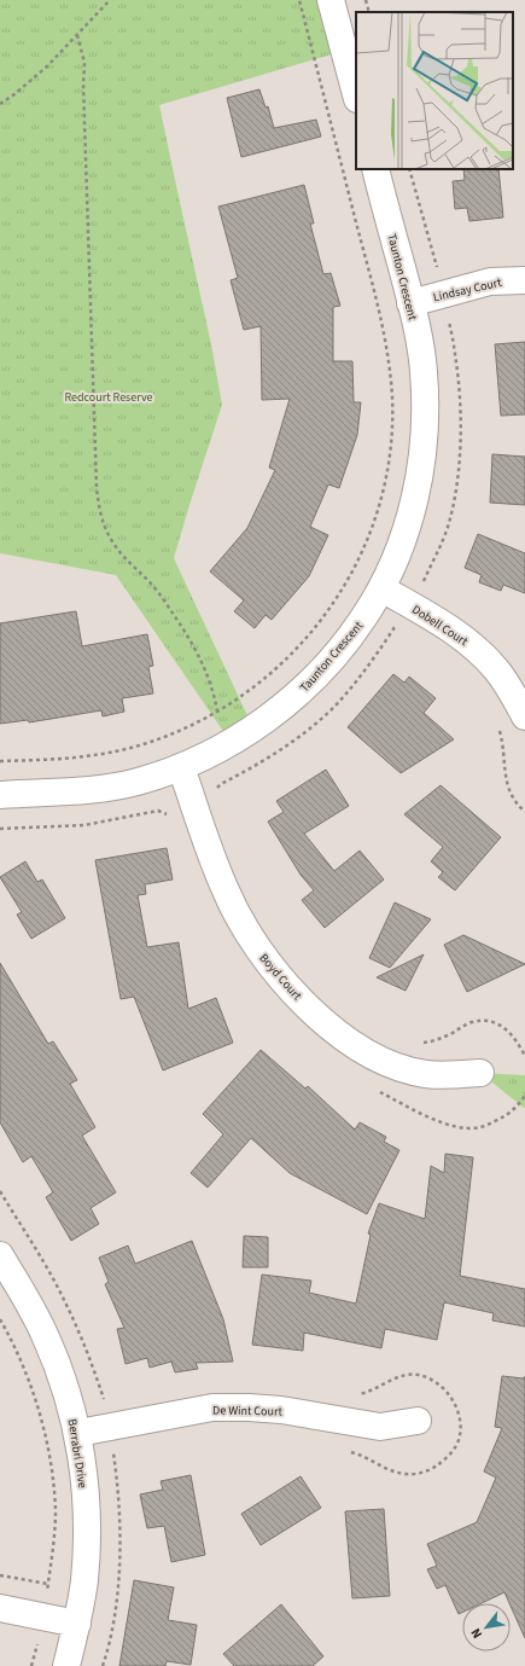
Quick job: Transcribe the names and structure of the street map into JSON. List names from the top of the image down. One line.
{"streets":{"street":["Taunton Crescent","Lindsay Court","Dobell Court","Boyd Court","De Wint Court","Berrabri Drive"]},"crossings":[["Taunton Crescent","Lindsay Court"],["Taunton Crescent","Dobell Court"],["Taunton Crescent","Boyd Court"],["De Wint Court","Berrabri Drive"]],"parks":["Redcourt Reserve"],"north":"bottom left"}
